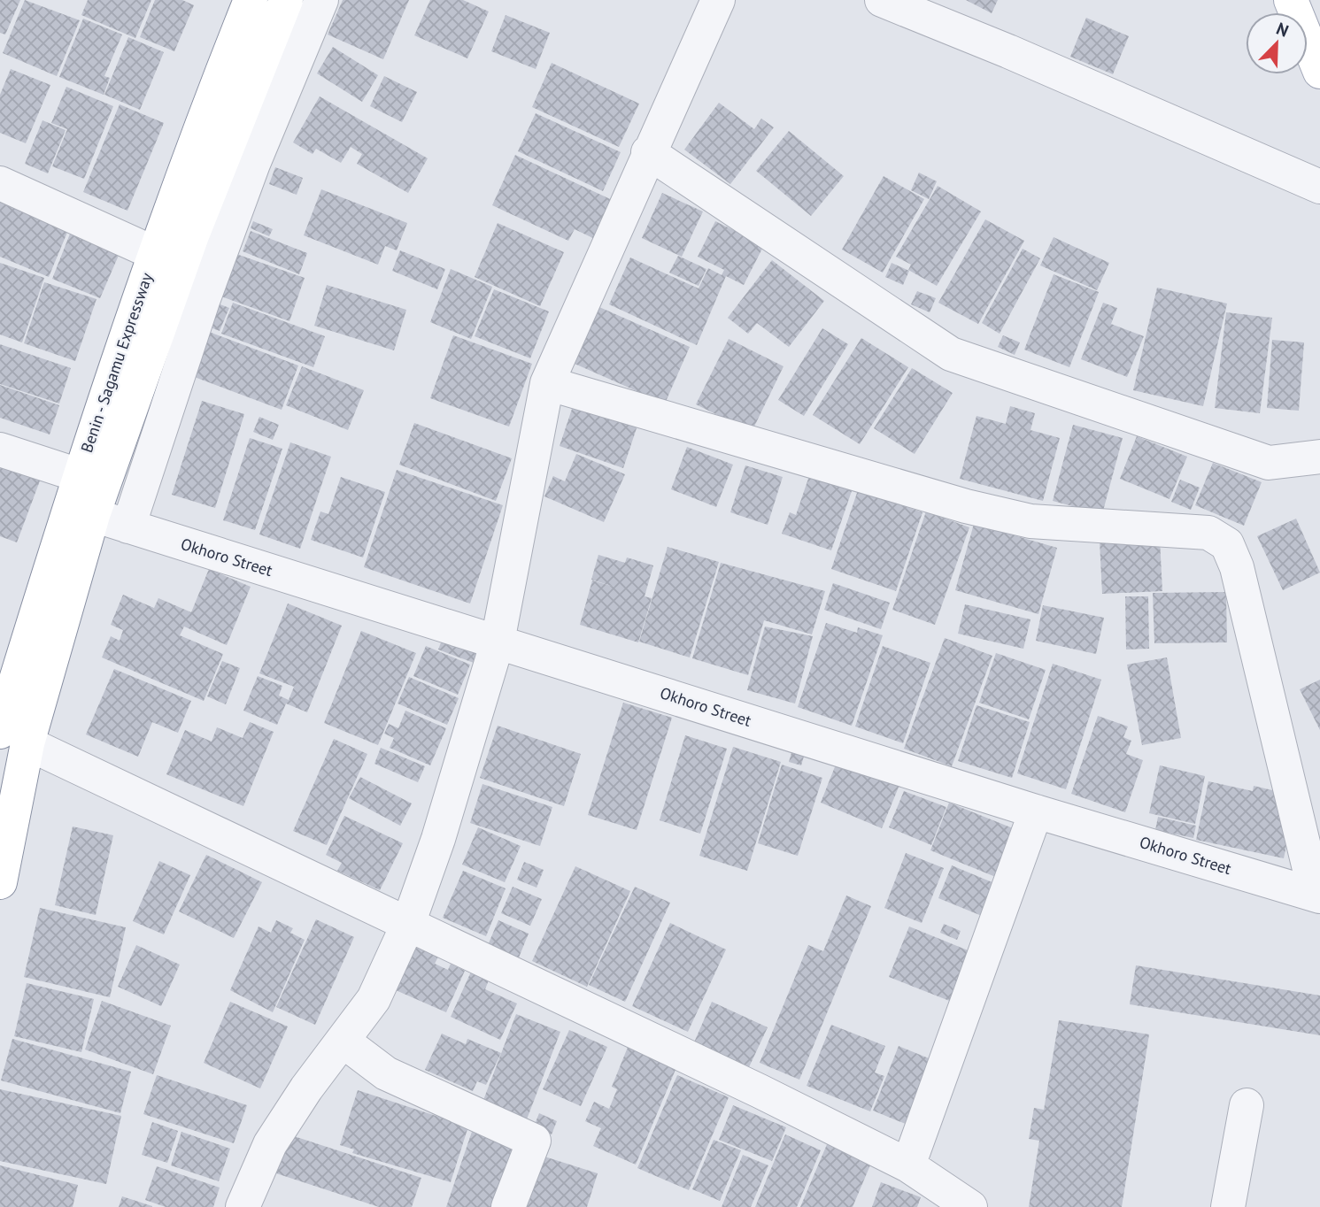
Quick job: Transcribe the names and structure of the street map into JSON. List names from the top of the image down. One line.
{"streets":{"main road":["Benin - Sagamu Expressway"],"street":["Okhoro Street"]},"north":"top right"}
